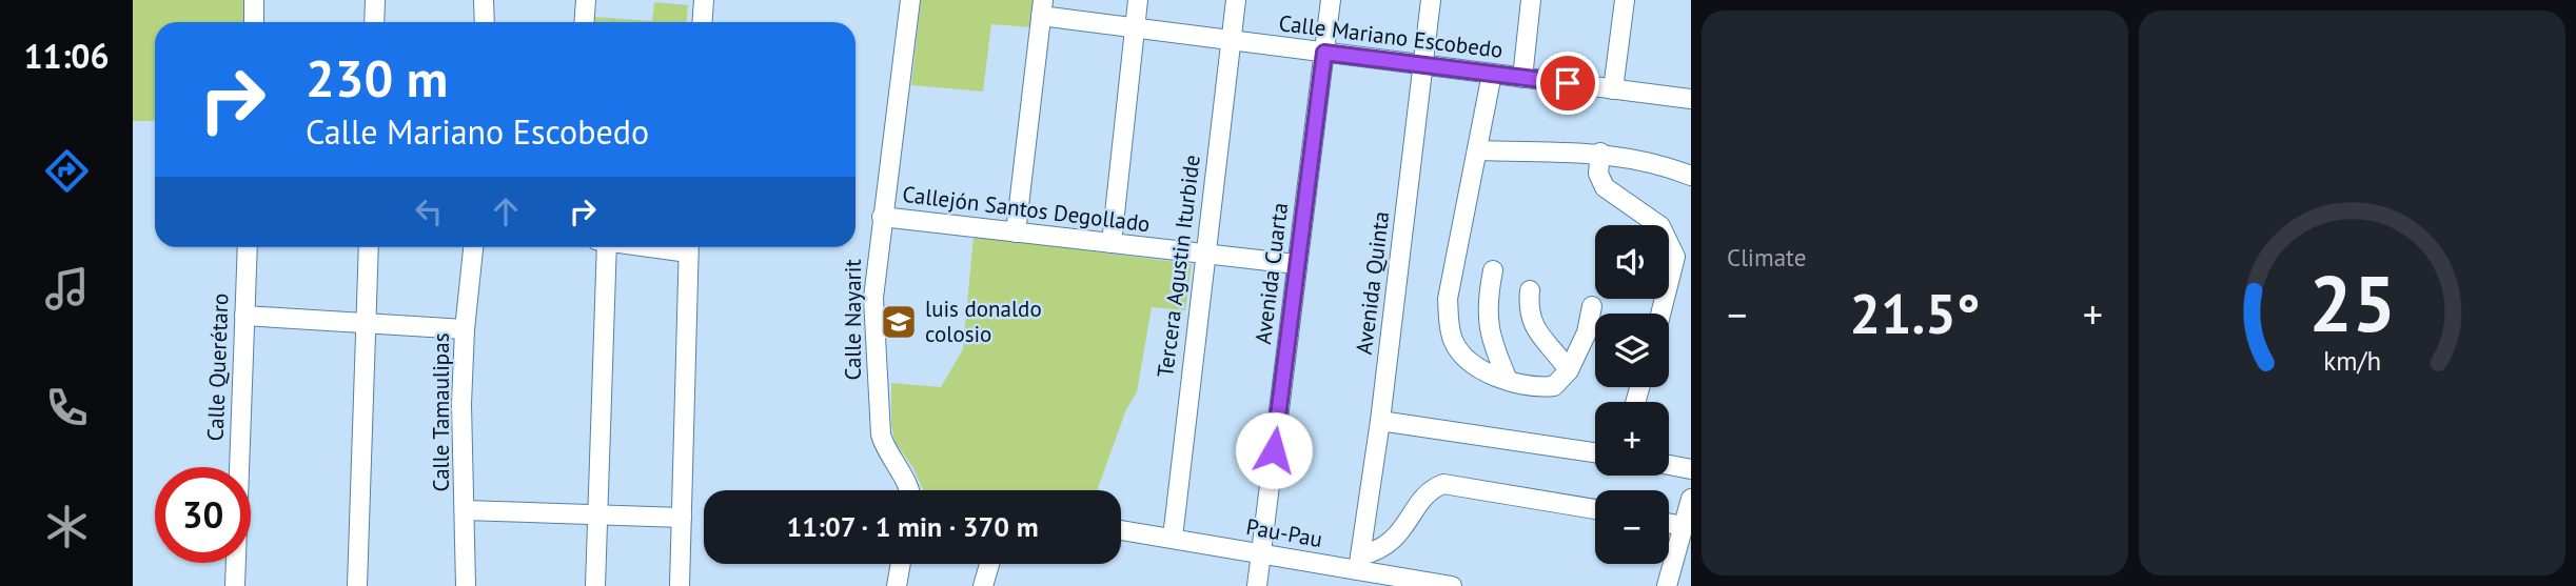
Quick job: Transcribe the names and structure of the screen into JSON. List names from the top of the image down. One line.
{"streets":{"street":["Calle Mariano Escobedo","Callejón Santos Degollado","Tercera Agustin Iturbide","Avenida Cuarta","Avenida Quinta","Calle Nayarit","Calle Querétaro","Calle Tamaulipas","Pau-Pau"]},"crossings":[["Calle Mariano Escobedo","Tercera Agustin Iturbide"],["Calle Mariano Escobedo","Avenida Cuarta"],["Calle Mariano Escobedo","Avenida Quinta"],["Callejón Santos Degollado","Tercera Agustin Iturbide"],["Callejón Santos Degollado","Avenida Cuarta"],["Callejón Santos Degollado","Calle Nayarit"],["Tercera Agustin Iturbide","Pau-Pau"],["Avenida Cuarta","Pau-Pau"],["Avenida Quinta","Pau-Pau"]],"places":{"school or university":["luis donaldo colosio"]},"page":{"tabs":"11:06","tile":"Climate","turn":["230 m","Calle Mariano Escobedo"],"map_buttons":["+","−"],"heat":["−","21.5°","+"],"limit":"30","trip":"11:07 · 1 min · 370 m","gauge":["25","km/h"]}}
